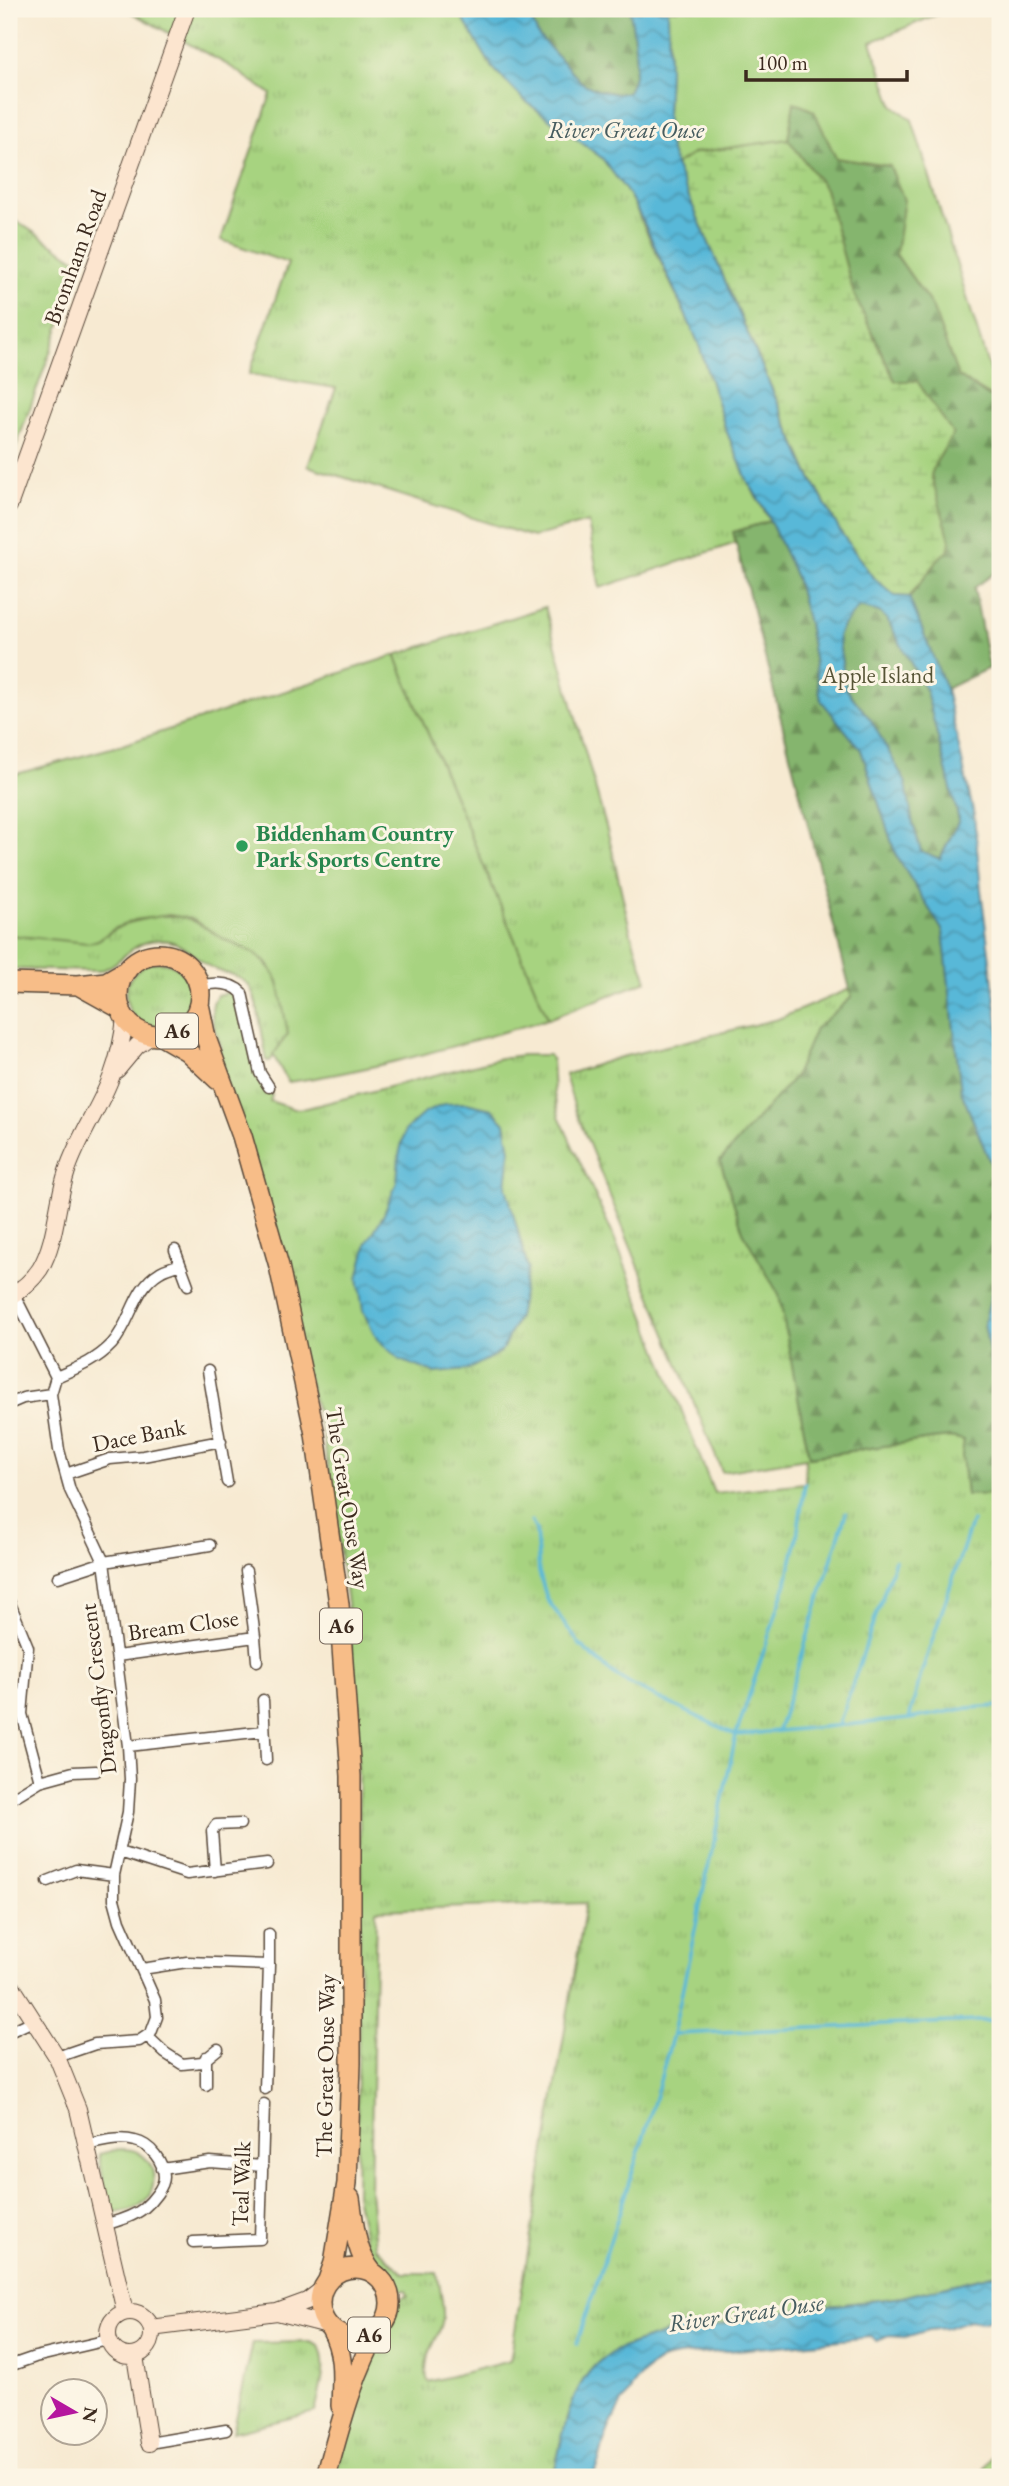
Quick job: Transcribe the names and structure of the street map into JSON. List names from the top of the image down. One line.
{"streets":{"highway":["A6","The Great Ouse Way"],"street":["Bromham Road","Dace Bank","Bream Close","Dragonfly Crescent","Teal Walk"]},"crossings":[["A6","The Great Ouse Way"],["Dace Bank","Dragonfly Crescent"],["Bream Close","Dragonfly Crescent"]],"water":["River Great Ouse"],"parks":["Apple Island"],"places":["Biddenham Country Park Sports Centre"],"scale_bar":"100 m","north":"right"}
